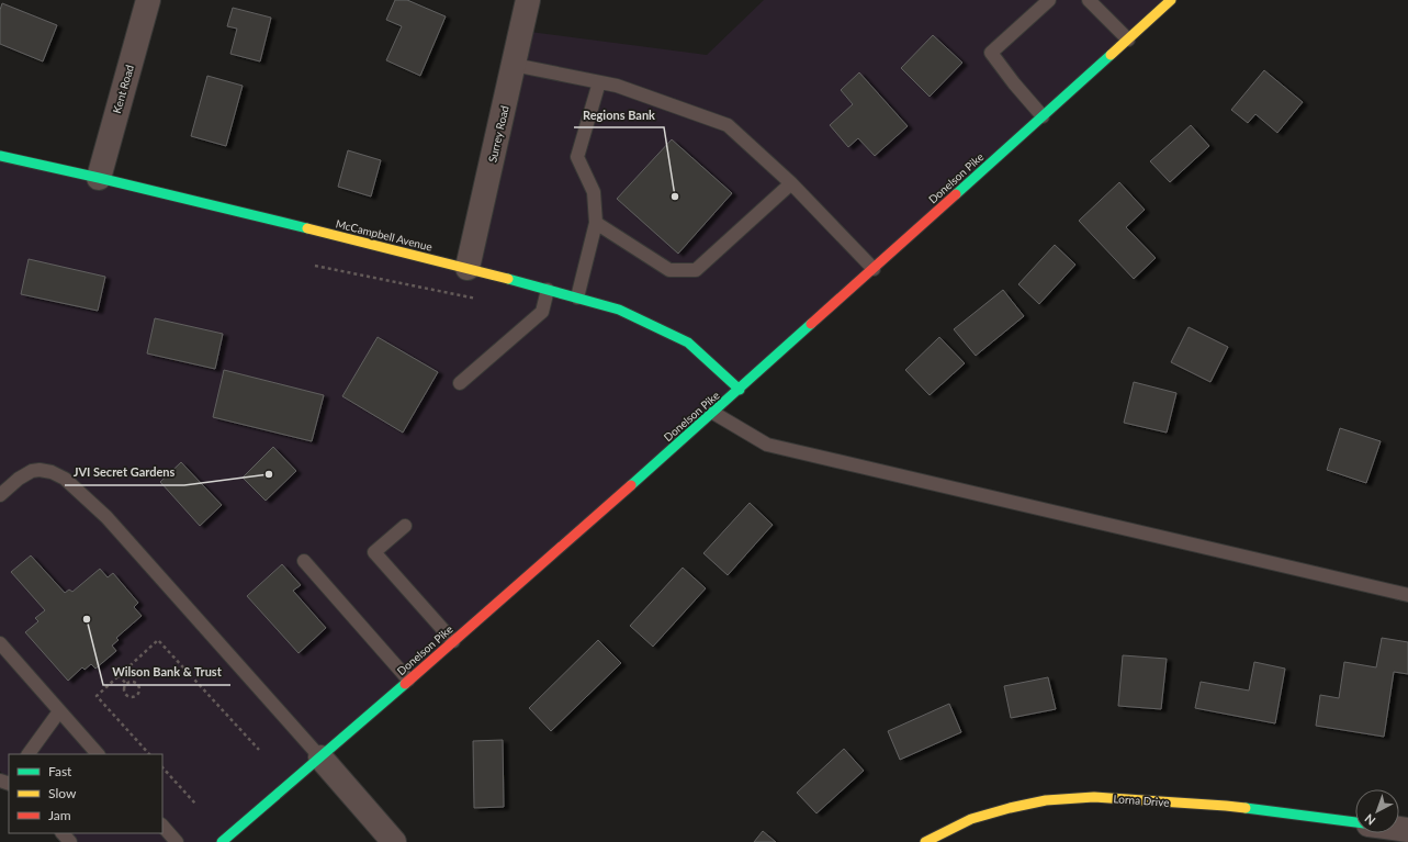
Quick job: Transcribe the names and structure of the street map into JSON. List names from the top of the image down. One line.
{"streets":{"main road":["Donelson Pike","McCampbell Avenue","Lorna Drive"],"street":["Kent Road","Surrey Road"]},"crossings":[["Kent Road","McCampbell Avenue"],["Surrey Road","McCampbell Avenue"],["Donelson Pike","McCampbell Avenue"]],"places":["Regions Bank","JVI Secret Gardens","Wilson Bank & Trust"],"legend":["Fast","Slow","Jam"],"north":"bottom left"}
